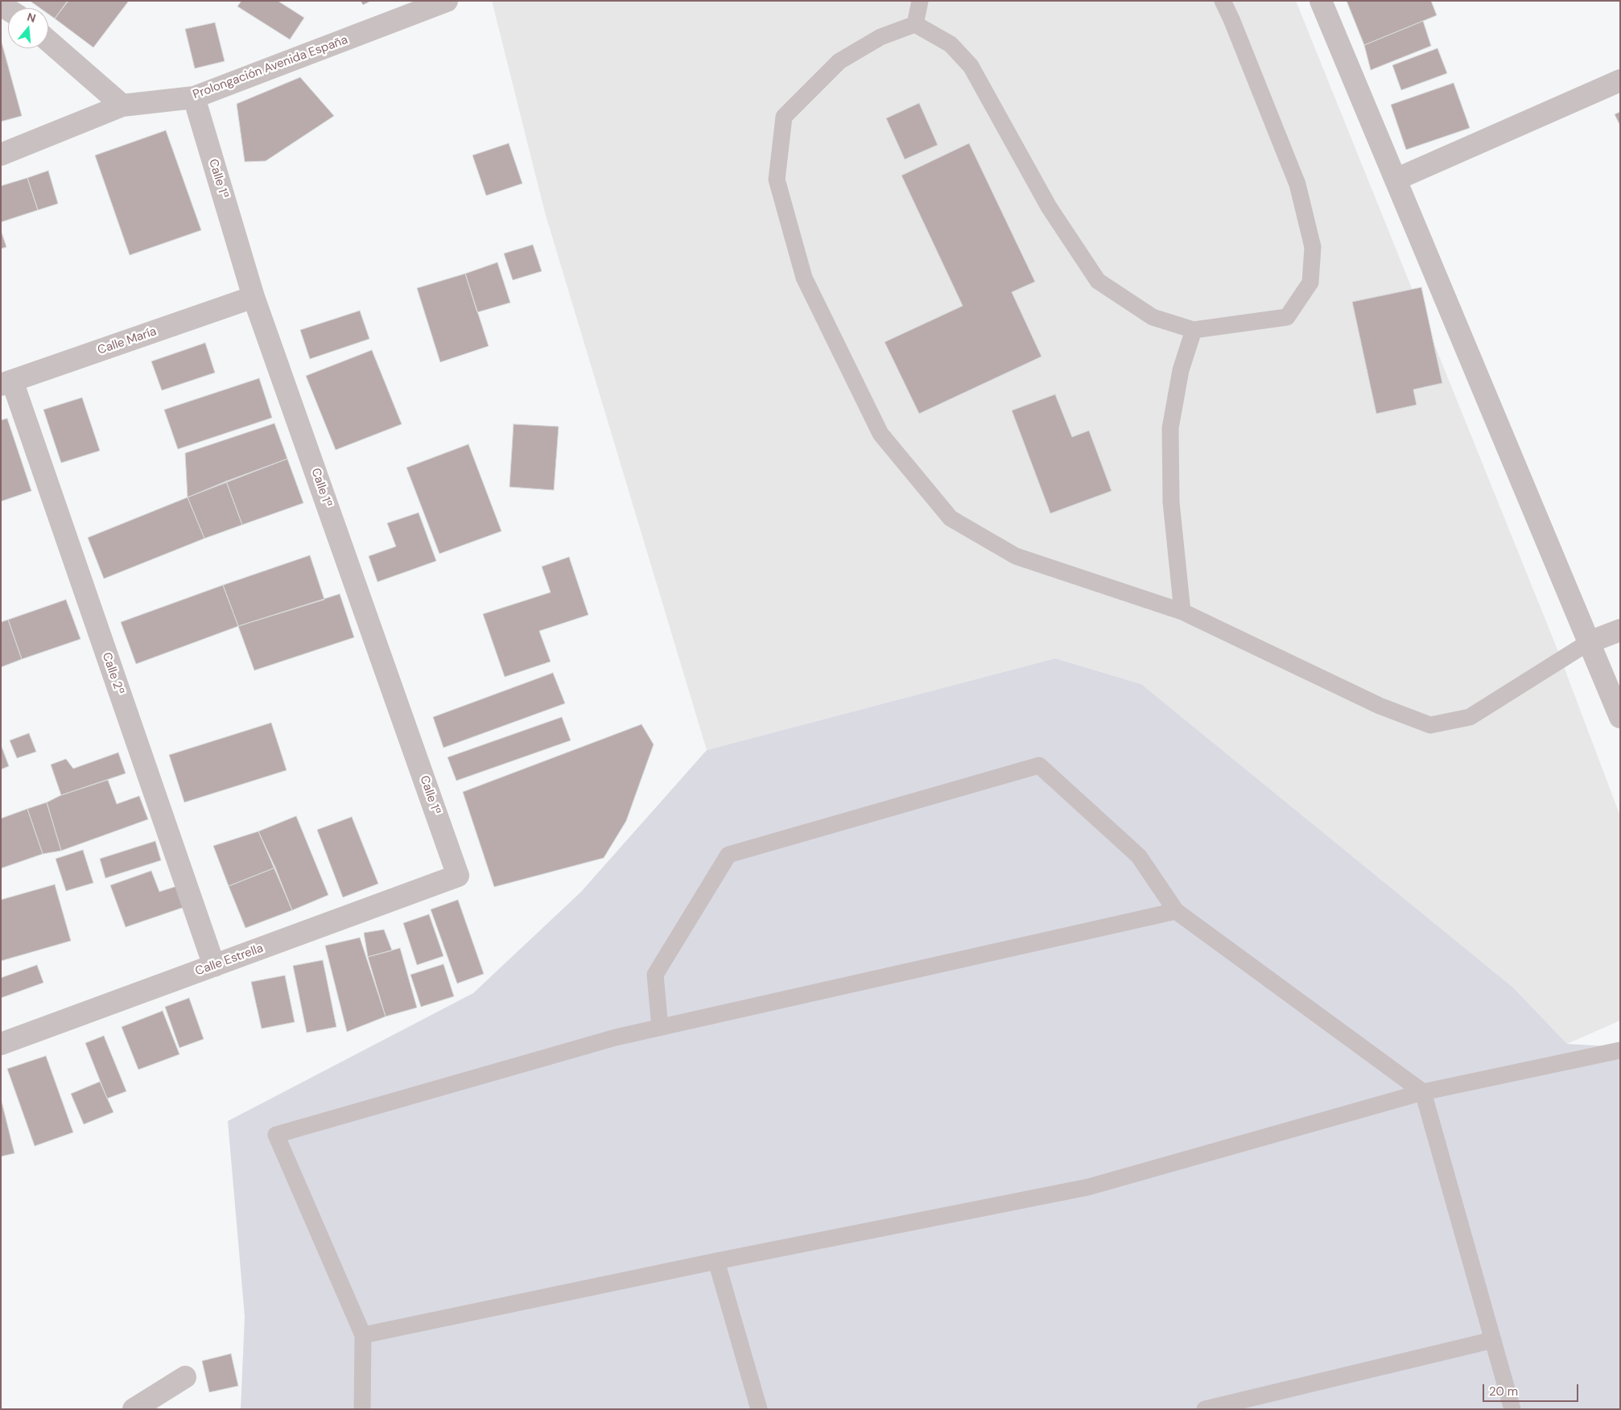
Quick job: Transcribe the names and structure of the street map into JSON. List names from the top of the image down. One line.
{"streets":{"street":["Prolongación Avenida España","Calle 1ª","Calle María","Calle 2ª","Calle Estrella"]},"crossings":[["Prolongación Avenida España","Calle 1ª"],["Calle 1ª","Calle María"],["Calle 1ª","Calle Estrella"],["Calle María","Calle 2ª"],["Calle 2ª","Calle Estrella"]],"scale_bar":"20 m","north":"top"}
